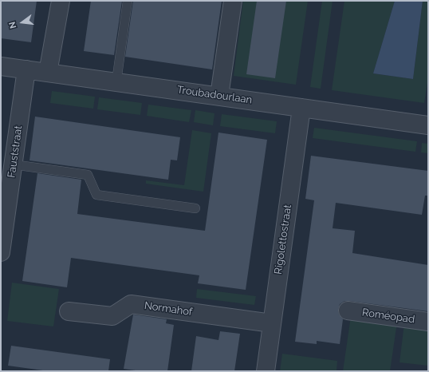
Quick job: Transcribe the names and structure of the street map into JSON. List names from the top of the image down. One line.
{"streets":{"street":["Troubadourlaan","Fauststraat","Rigolettostraat","Normahof","Roméopad"]},"crossings":[["Troubadourlaan","Fauststraat"],["Troubadourlaan","Rigolettostraat"],["Rigolettostraat","Normahof"]],"north":"left"}
